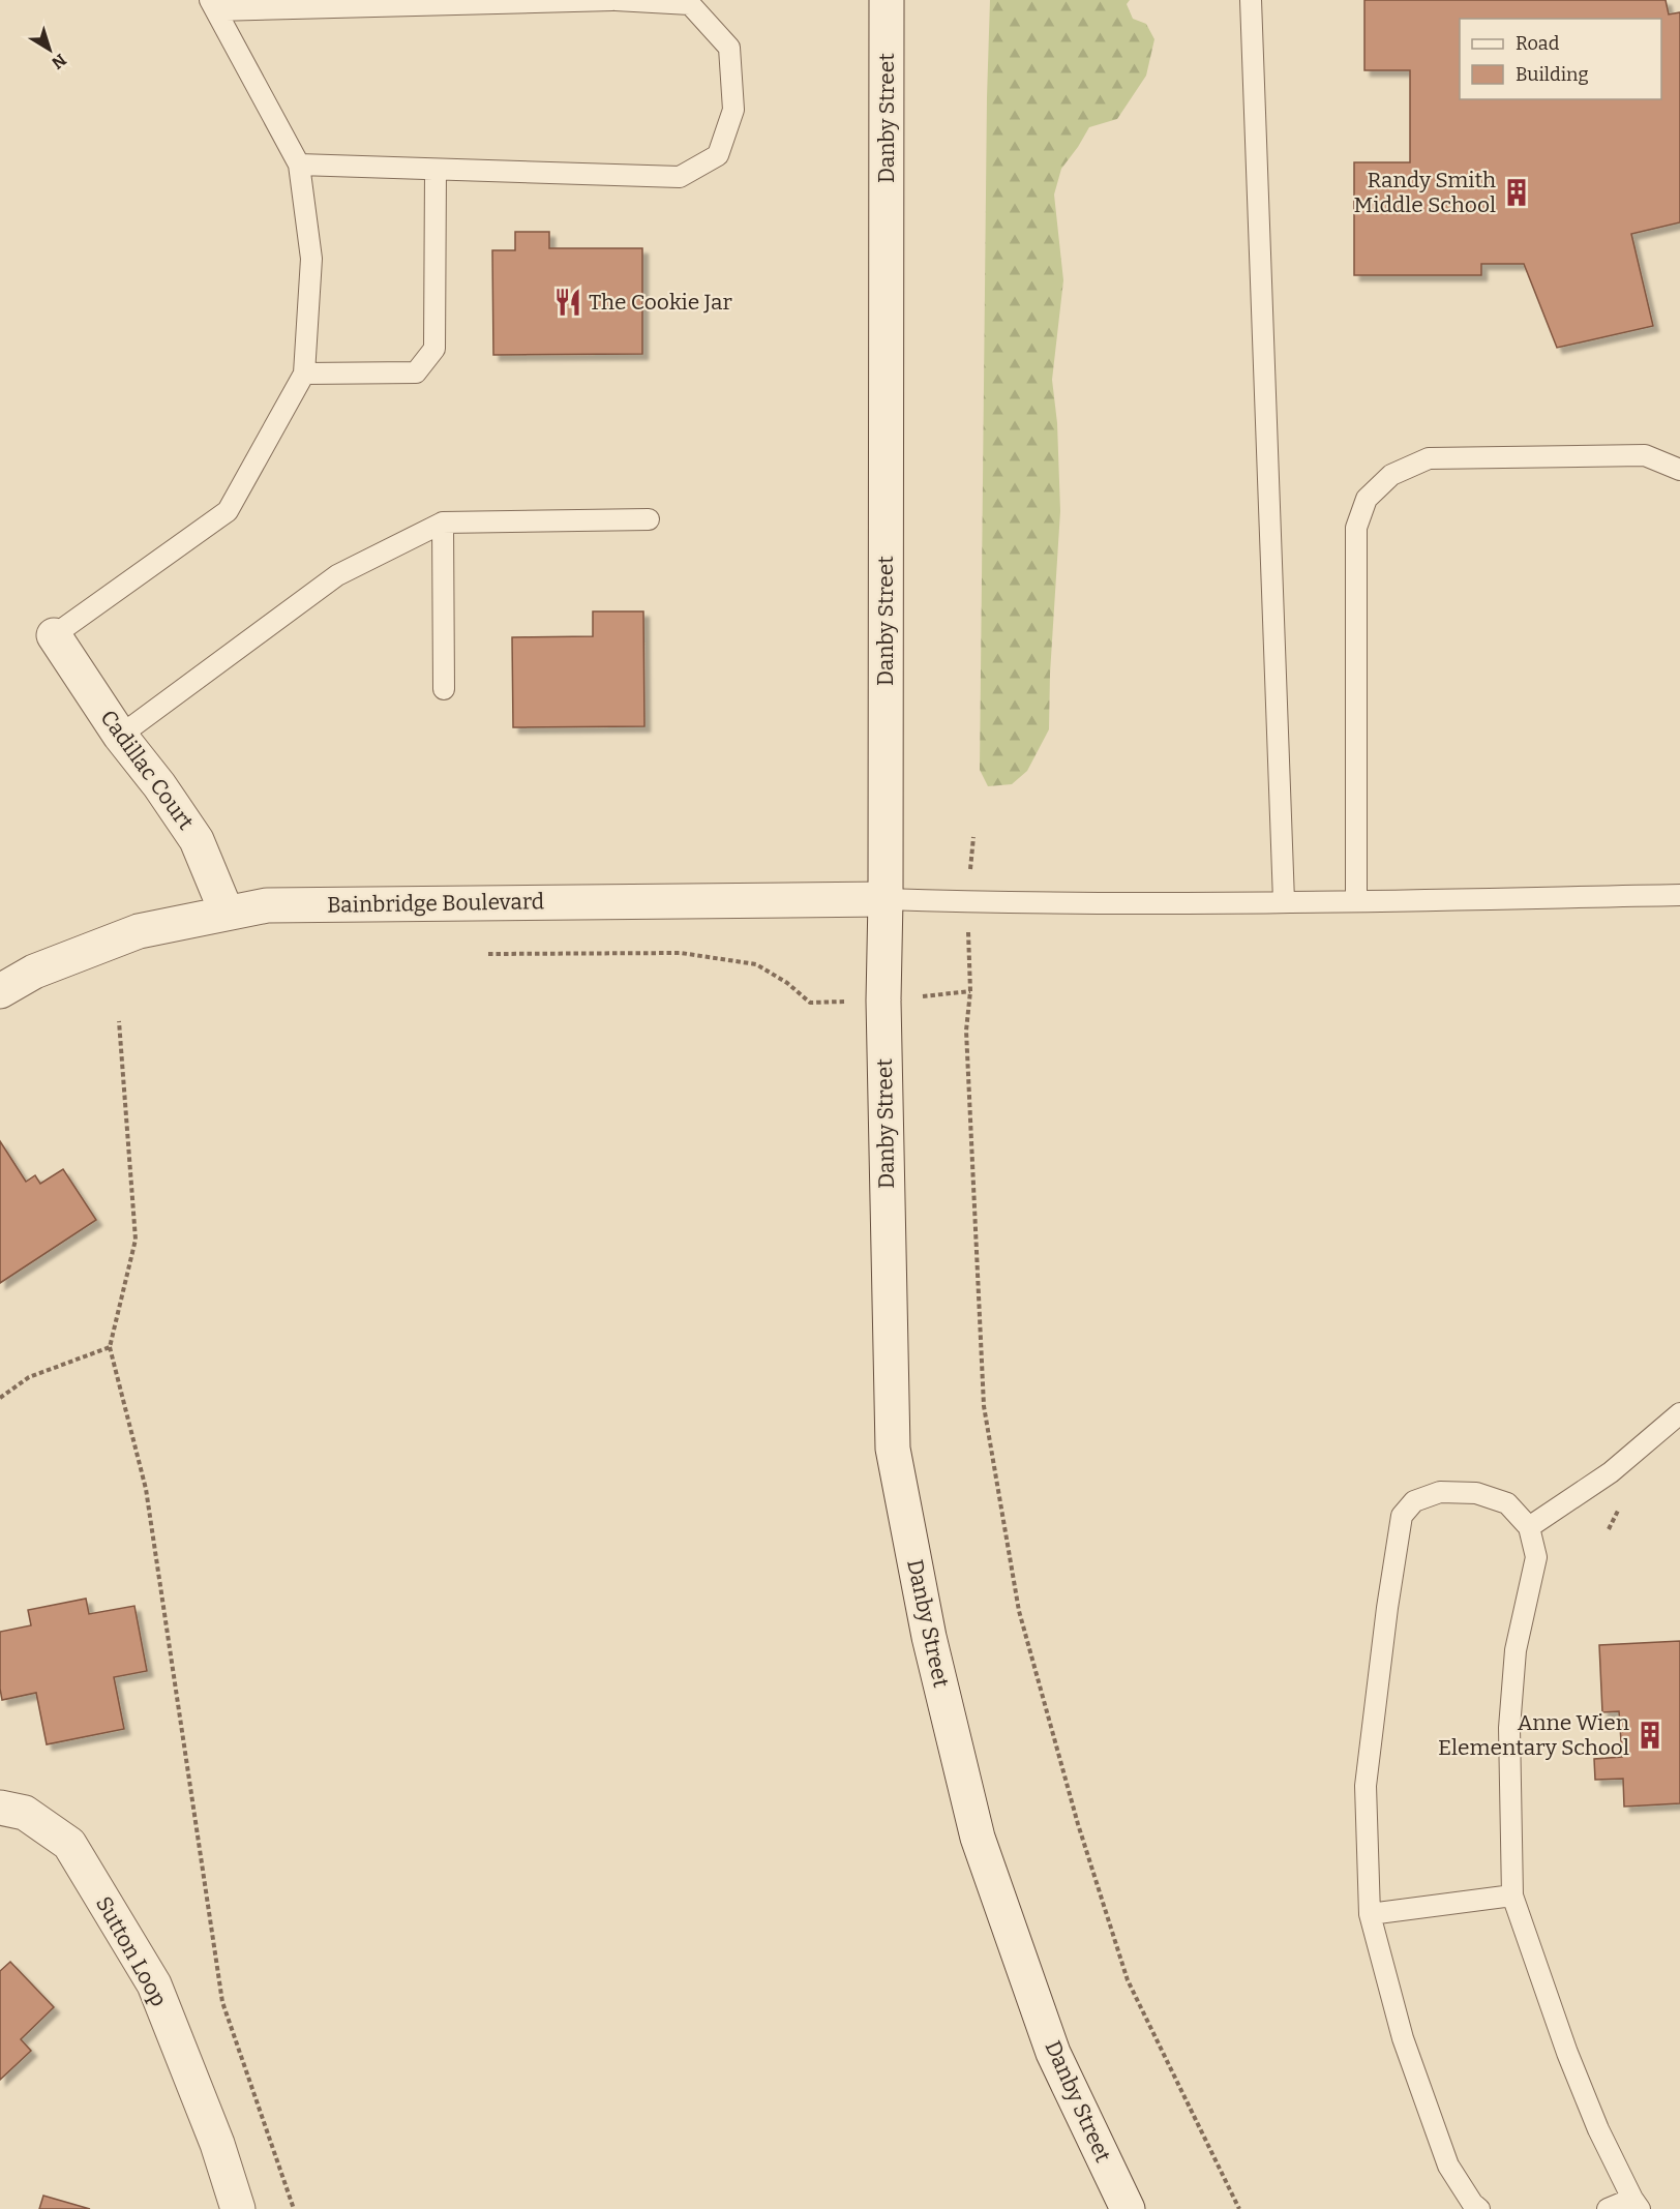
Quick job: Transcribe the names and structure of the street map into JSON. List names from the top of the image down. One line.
{"streets":{"street":["Danby Street","Cadillac Court","Bainbridge Boulevard","Sutton Loop"]},"crossings":[["Danby Street","Bainbridge Boulevard"],["Cadillac Court","Bainbridge Boulevard"]],"places":{"building":["Randy Smith Middle School","Anne Wien Elementary School"],"restaurant":["The Cookie Jar"]},"legend":["Road","Building"],"north":"bottom right"}
